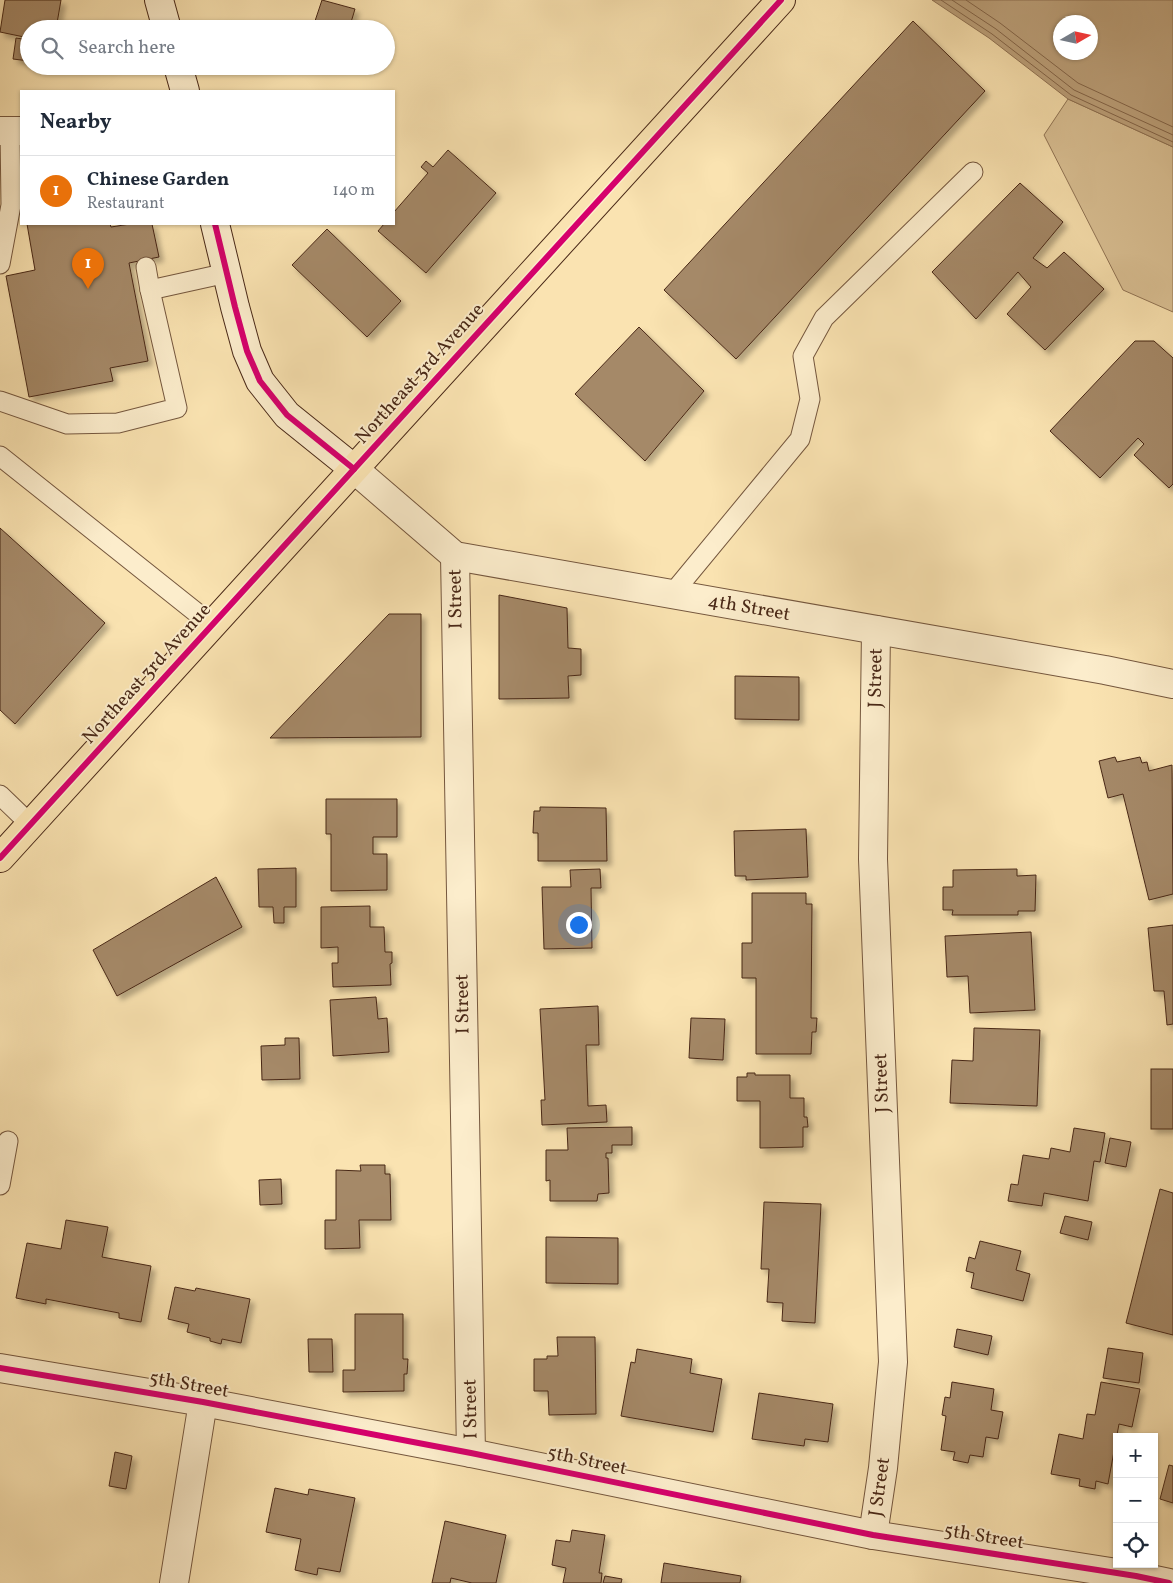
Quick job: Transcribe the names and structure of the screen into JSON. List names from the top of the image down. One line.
{"streets":{"main road":["Northeast 3rd Avenue"],"street":["I Street","4th Street","J Street","5th Street"]},"crossings":[["I Street","4th Street"],["I Street","5th Street"],["4th Street","J Street"],["J Street","5th Street"]],"north":"right","page":{"search":"Search here","heading":"Nearby","list":[{"mark":"1","name":"Chinese Garden","note":"Restaurant","value":"140 m"}],"pins":"1","map_buttons":["+","−"]}}
